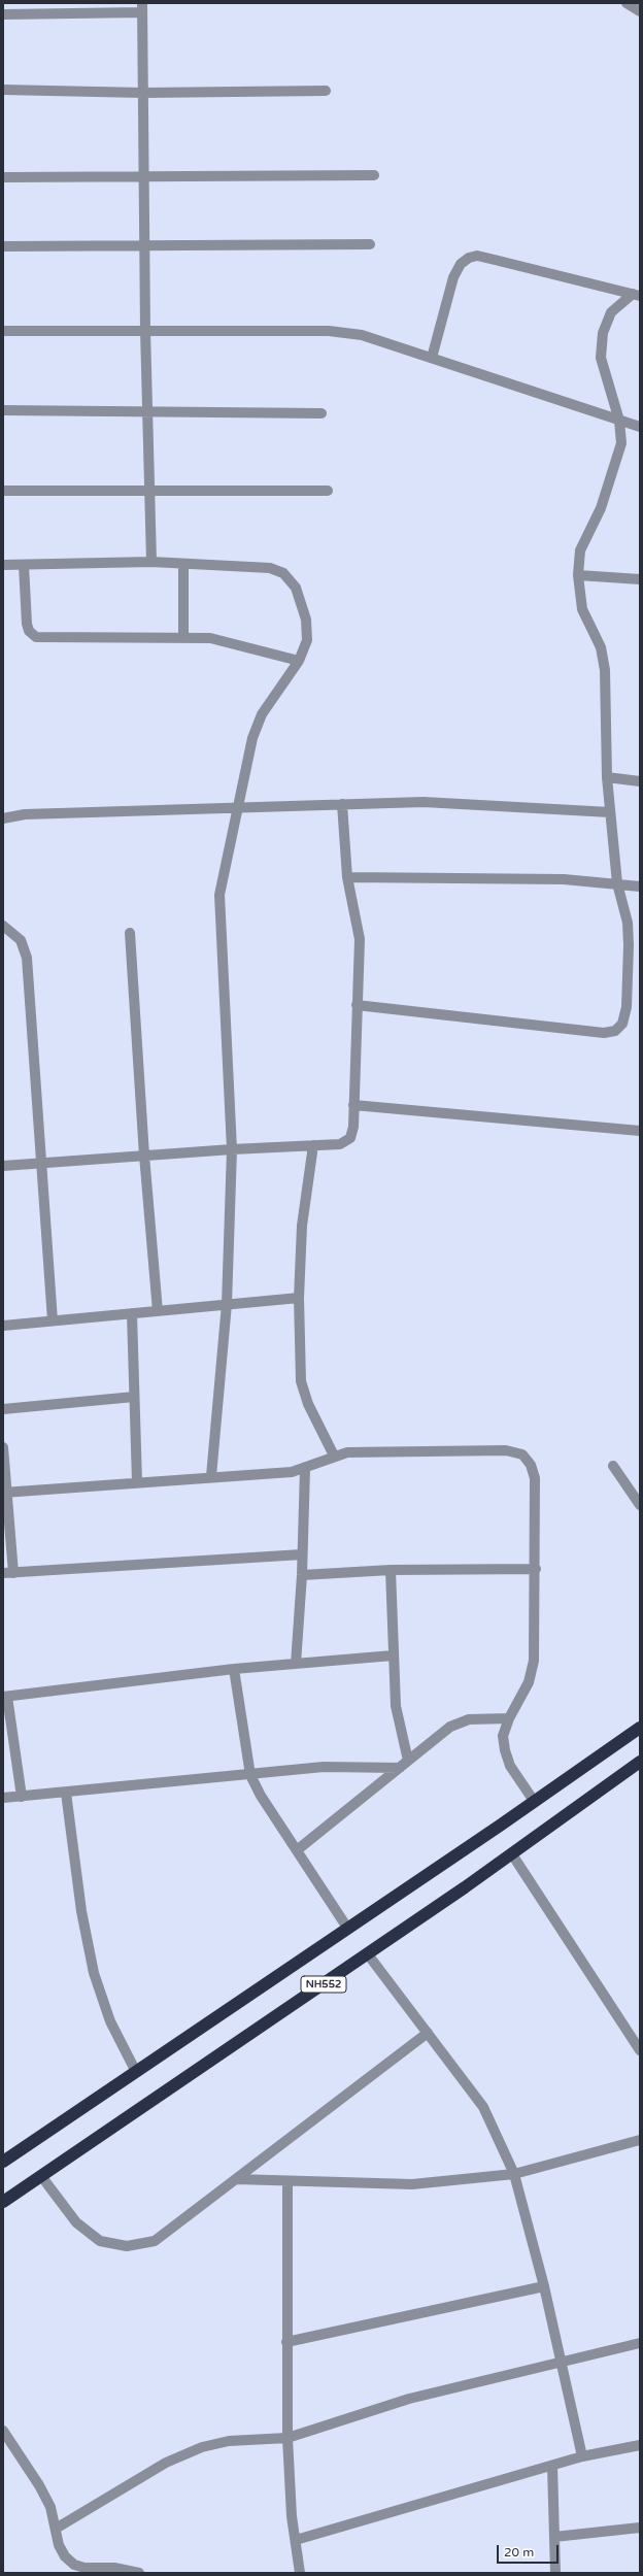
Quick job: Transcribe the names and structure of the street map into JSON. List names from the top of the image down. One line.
{"streets":{"highway":["NH552"]},"scale_bar":"20 m"}
